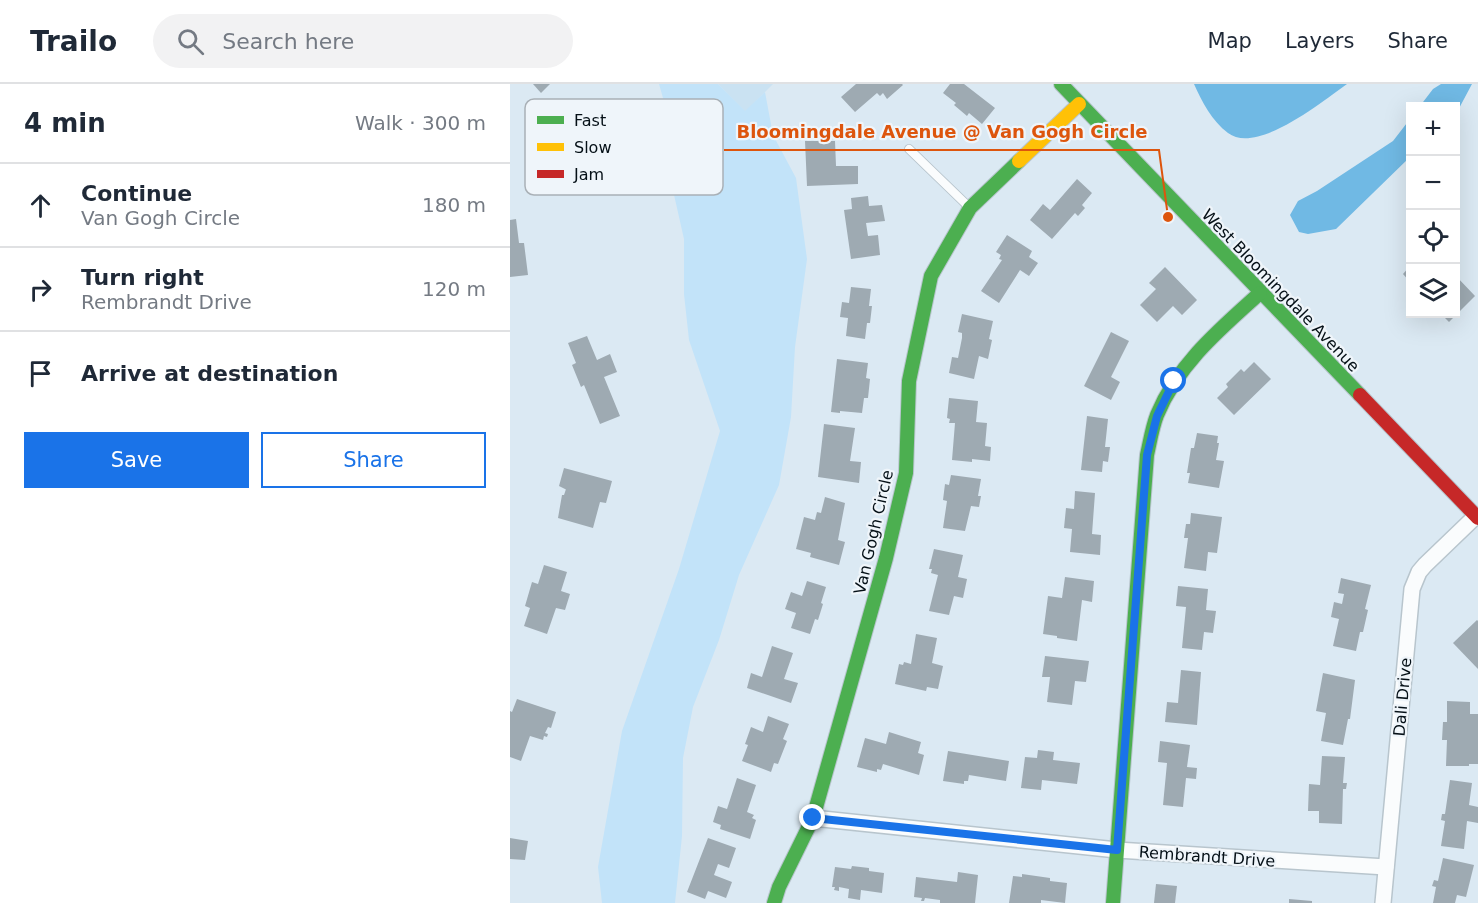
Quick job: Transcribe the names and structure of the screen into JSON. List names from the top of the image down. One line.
{"streets":{"street":["West Bloomingdale Avenue","Van Gogh Circle","Dali Drive","Rembrandt Drive"]},"crossings":[["West Bloomingdale Avenue","Van Gogh Circle"],["West Bloomingdale Avenue","Dali Drive"],["Van Gogh Circle","Rembrandt Drive"],["Dali Drive","Rembrandt Drive"]],"places":["Bloomingdale Avenue @ Van Gogh Circle"],"legend":["Fast","Slow","Jam"],"page":{"header":"Trailo","search":"Search here","nav":["Map","Layers","Share"],"heading":["4 min","Walk · 300 m"],"map_buttons":["+","−"],"list":[["Continue","Van Gogh Circle","180 m"],["Turn right","Rembrandt Drive","120 m"],"Arrive at destination"],"buttons":["Save","Share"]}}
